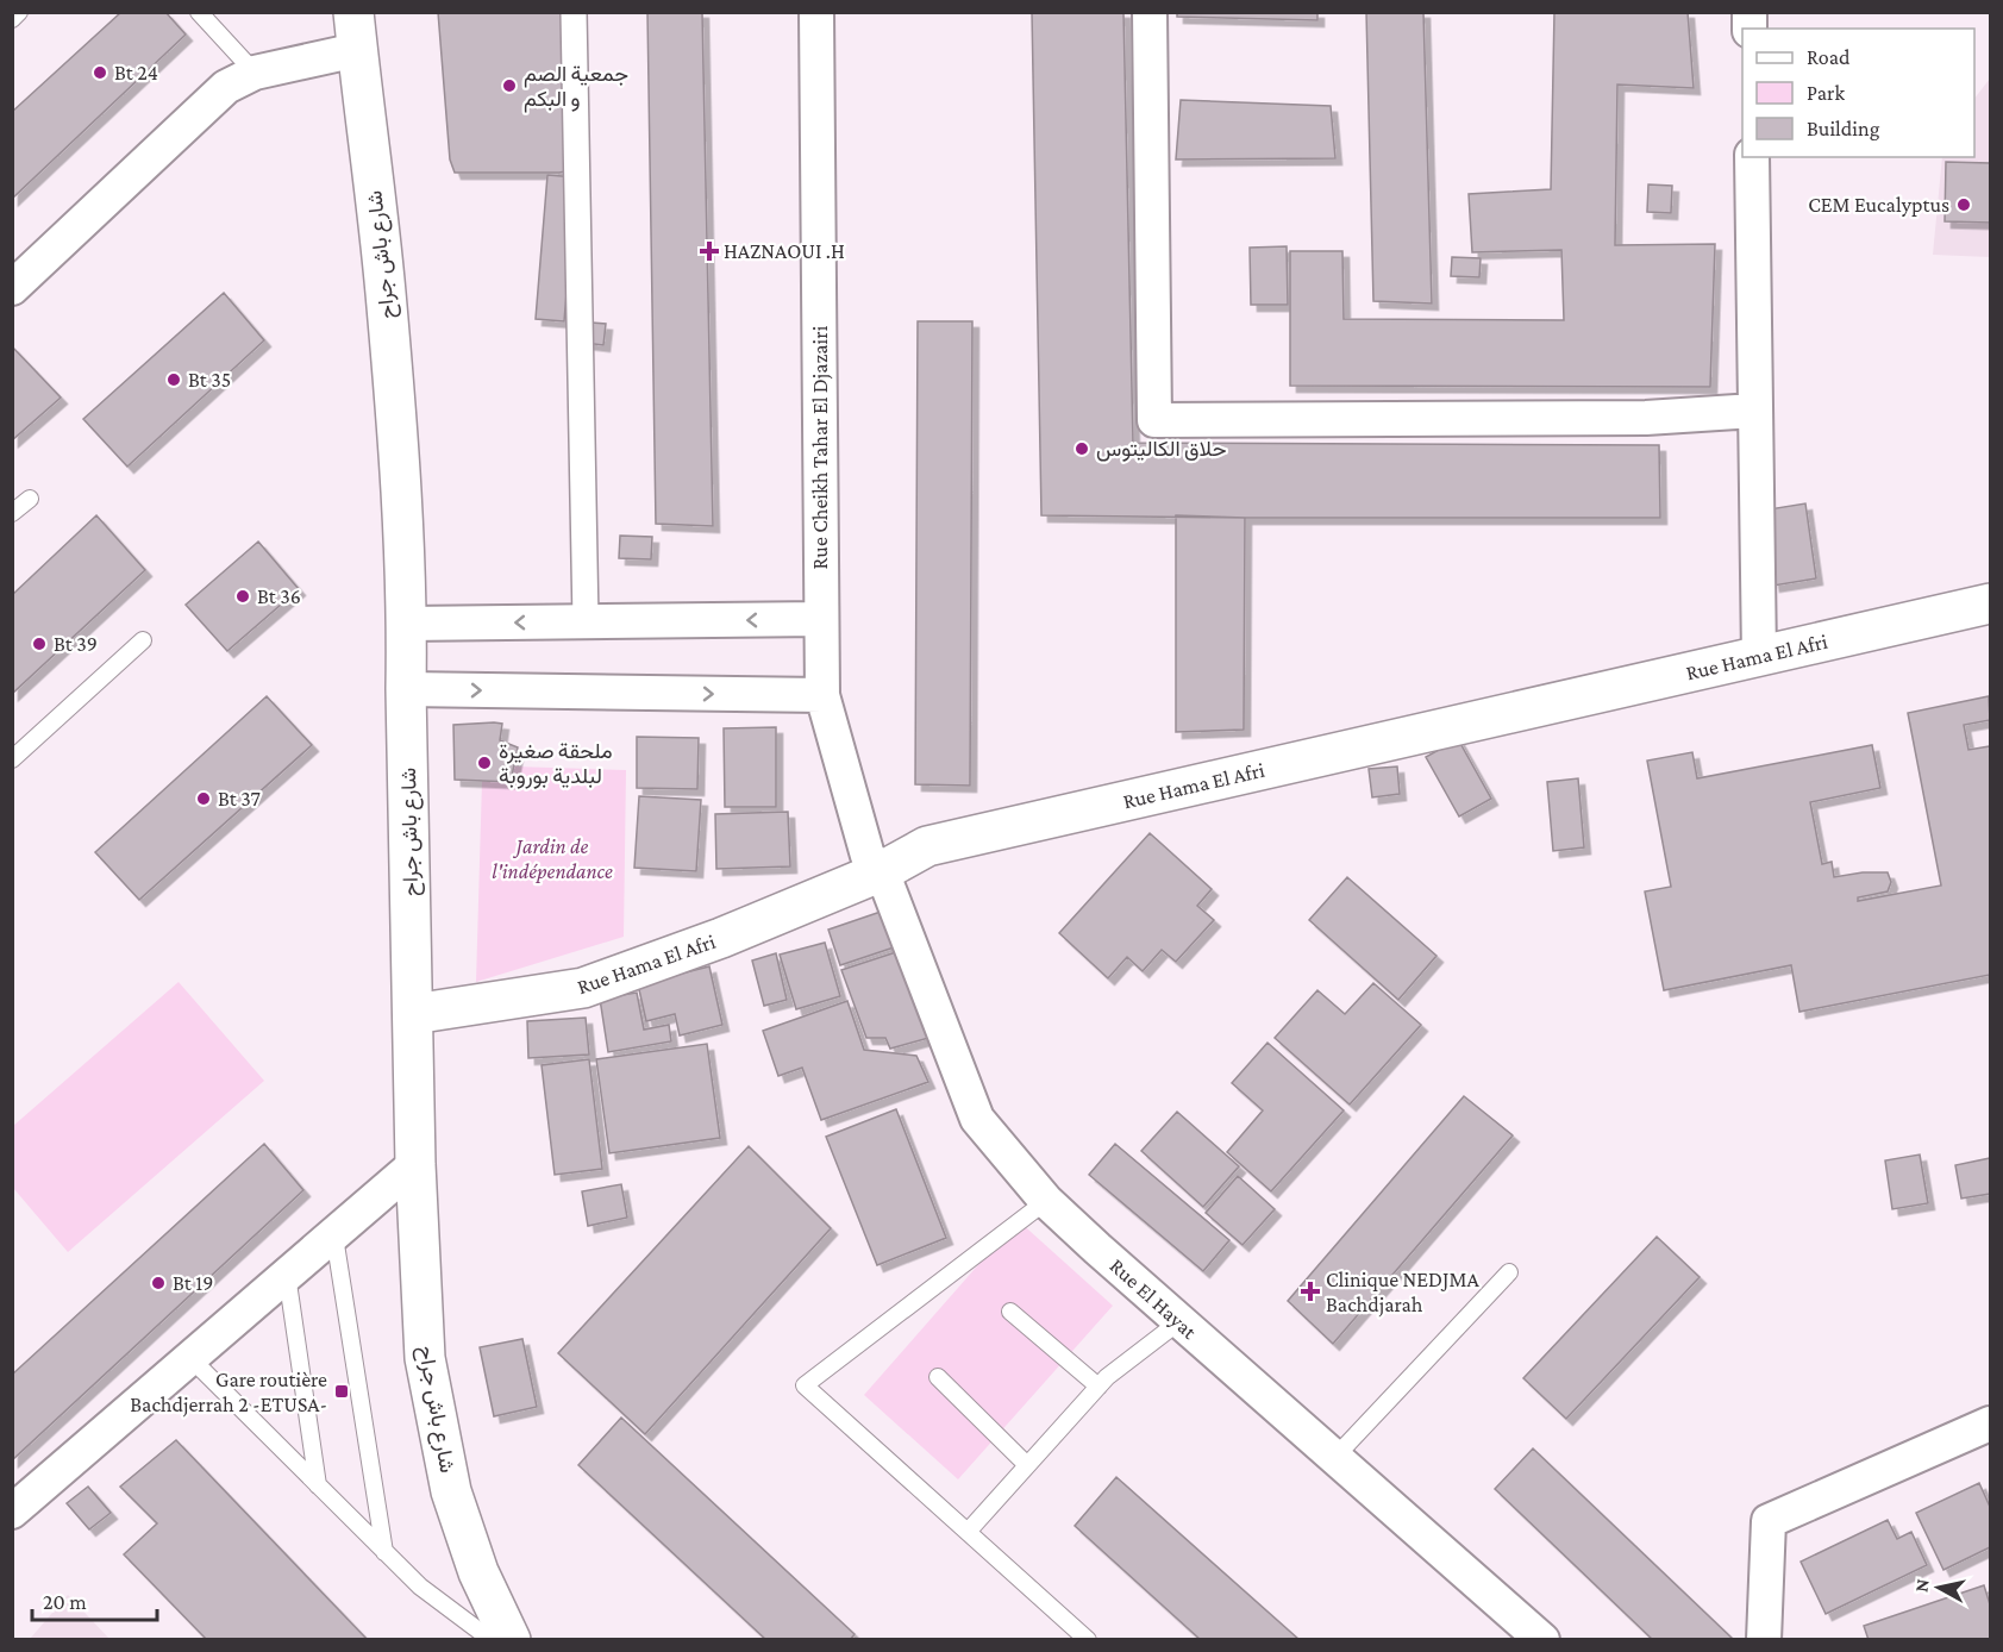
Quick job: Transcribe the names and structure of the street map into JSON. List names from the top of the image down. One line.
{"streets":{"street":["شارع باش جراح","Rue Cheikh Tahar El Djazairi","Rue Hama El Afri","Rue El Hayat"]},"crossings":[["شارع باش جراح","Rue Hama El Afri"],["Rue Cheikh Tahar El Djazairi","Rue Hama El Afri"],["Rue Cheikh Tahar El Djazairi","Rue El Hayat"],["Rue Hama El Afri","Rue El Hayat"]],"parks":["Jardin de l'indépendance"],"places":{"other":["Bt 24","جمعية الصم و البكم","CEM Eucalyptus","Bt 35","حلاق الكاليتوس","Bt 36","Bt 39","ملحقة صغيرة لبلدية بوروبة","Bt 37","Bt 19"],"health":["HAZNAOUI .H","Clinique NEDJMA Bachdjarah"],"transit":["Gare routière Bachdjerrah 2 -ETUSA-"]},"legend":["Road","Park","Building"],"scale_bar":"20 m","north":"left"}
